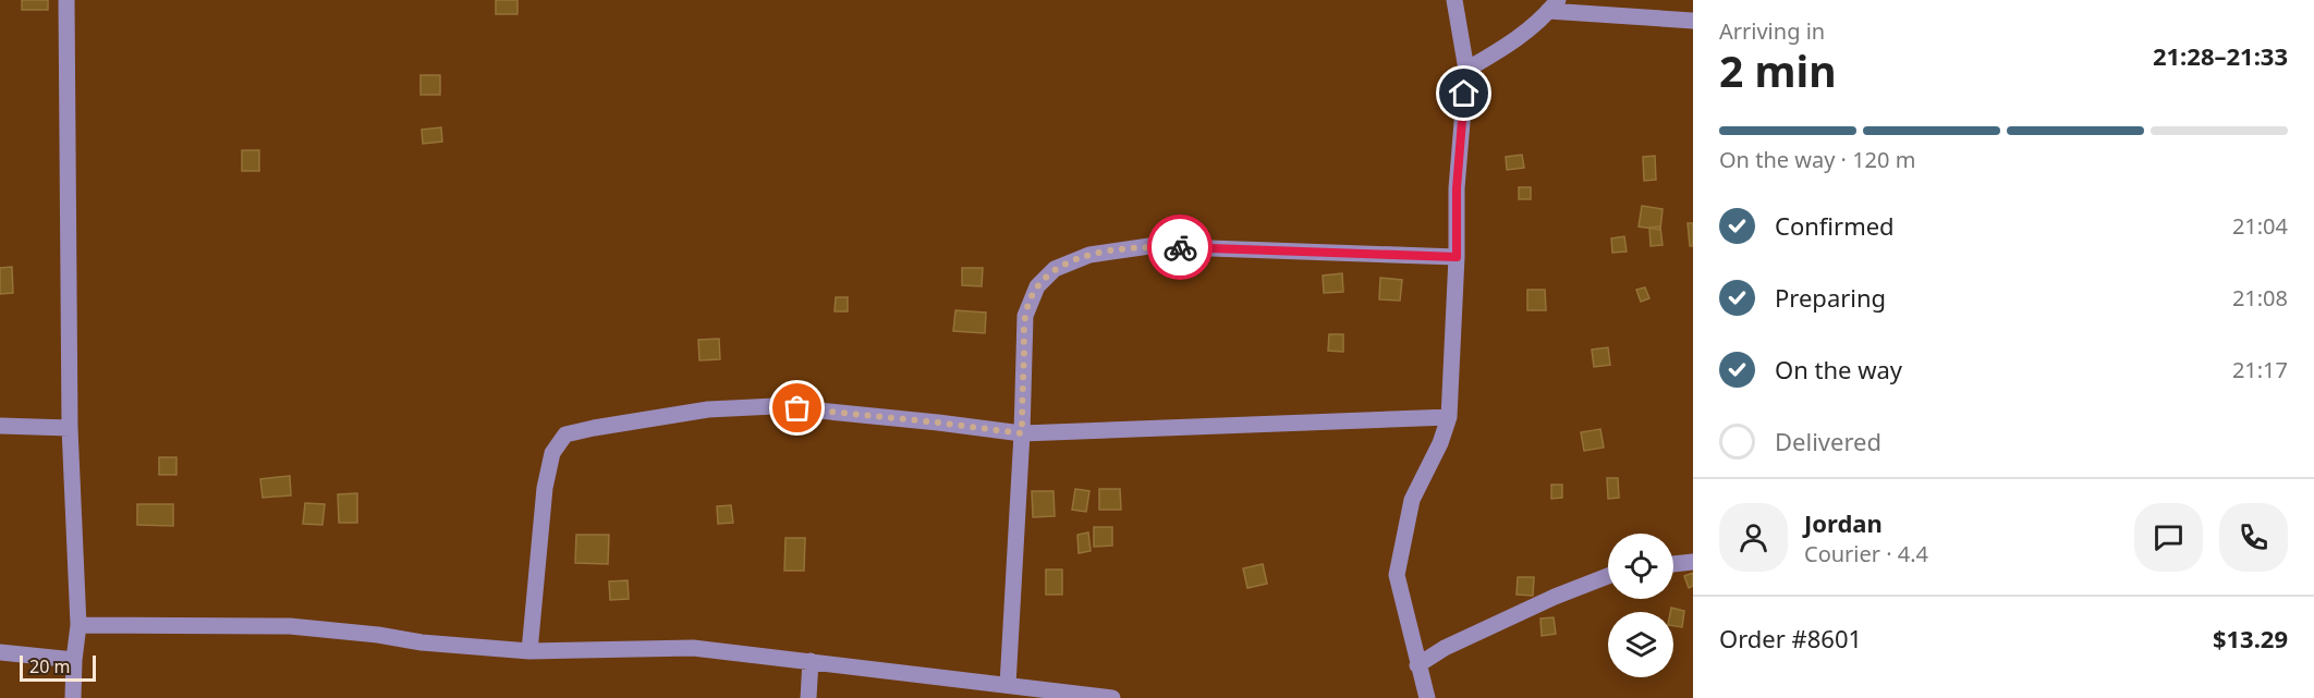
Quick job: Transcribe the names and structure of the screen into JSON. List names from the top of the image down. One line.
{"scale_bar":"20 m","page":{"heading":["2 min","Arriving in","21:28–21:33"],"panel":["Jordan","Courier · 4.4","Order #8601","$13.29"],"bar":"On the way · 120 m","list":[["Confirmed","21:04"],["Preparing","21:08"],["On the way","21:17"],"Delivered"],"scale":"20 m"}}
